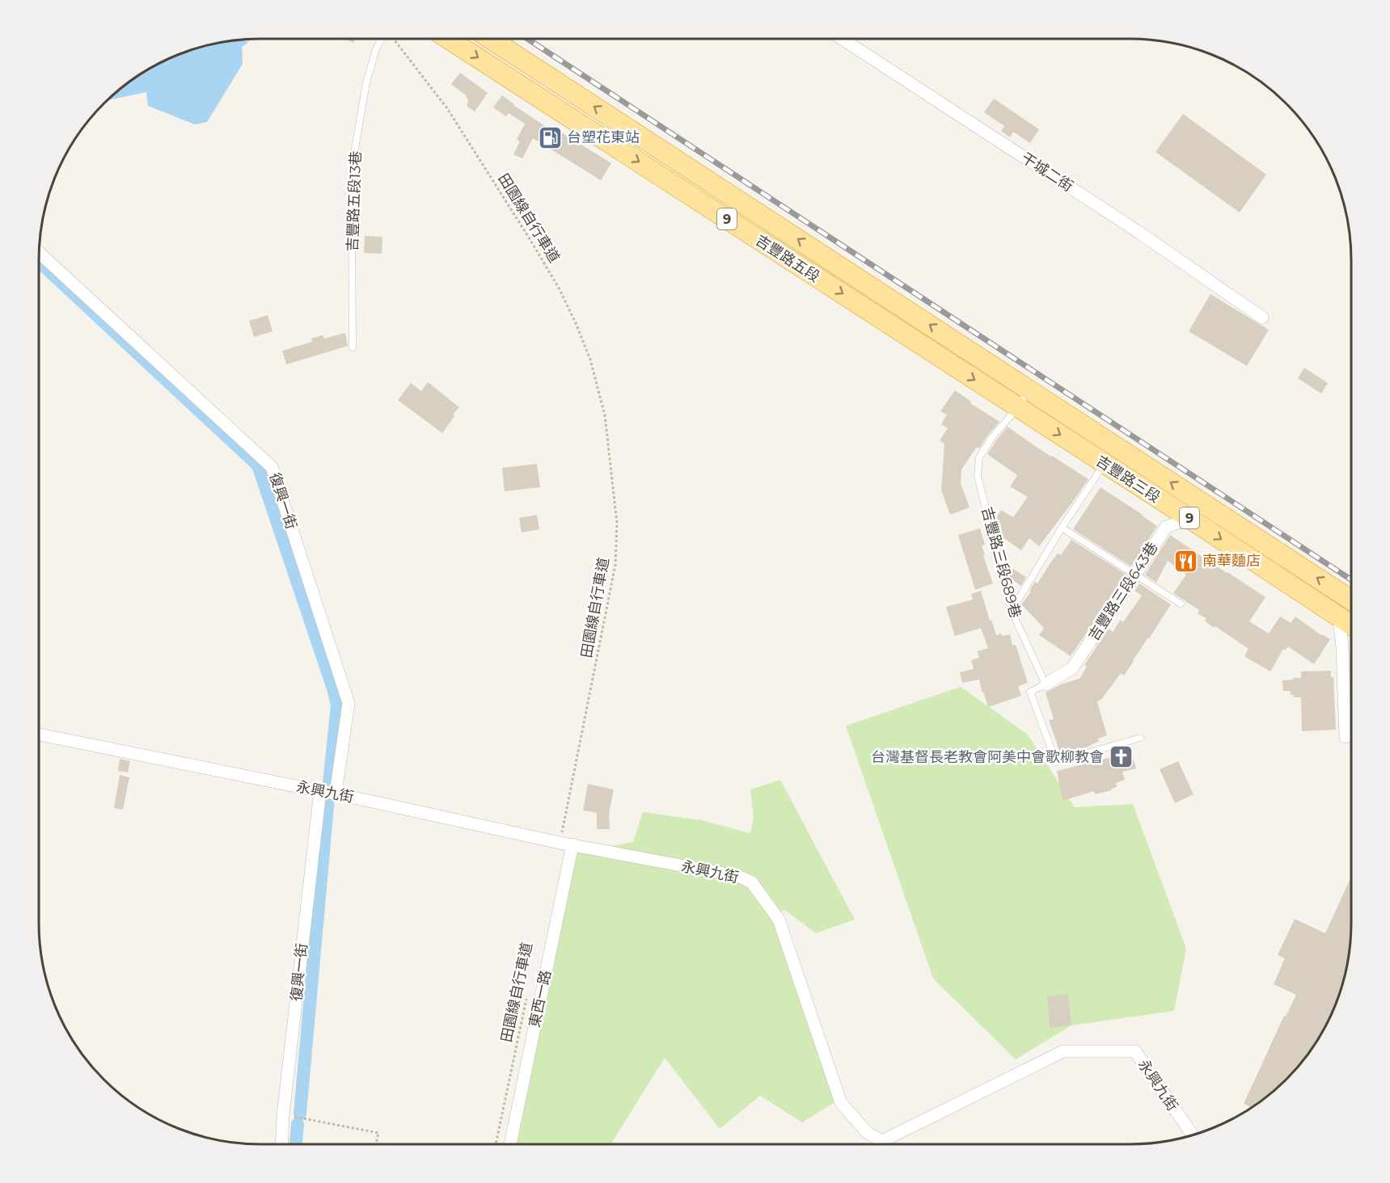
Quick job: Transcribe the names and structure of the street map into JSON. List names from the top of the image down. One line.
{"streets":{"main road":["9","吉豐路五段","吉豐路三段"],"street":["干城二街","復興一街","吉豐路三段643巷","永興九街","東西一路"],"lane":["吉豐路五段13巷","吉豐路三段689巷"],"path":["田園線自行車道"]},"crossings":[["田園線自行車道","永興九街"],["吉豐路五段","吉豐路三段"],["吉豐路五段","吉豐路三段689巷"],["吉豐路三段","吉豐路三段689巷"],["吉豐路三段","吉豐路三段643巷"],["復興一街","永興九街"],["吉豐路三段689巷","吉豐路三段643巷"],["永興九街","東西一路"]],"places":{"fuel station":["台塑花東站"],"restaurant":["南華麵店"],"church":["台灣基督長老教會阿美中會歌柳教會"]}}
